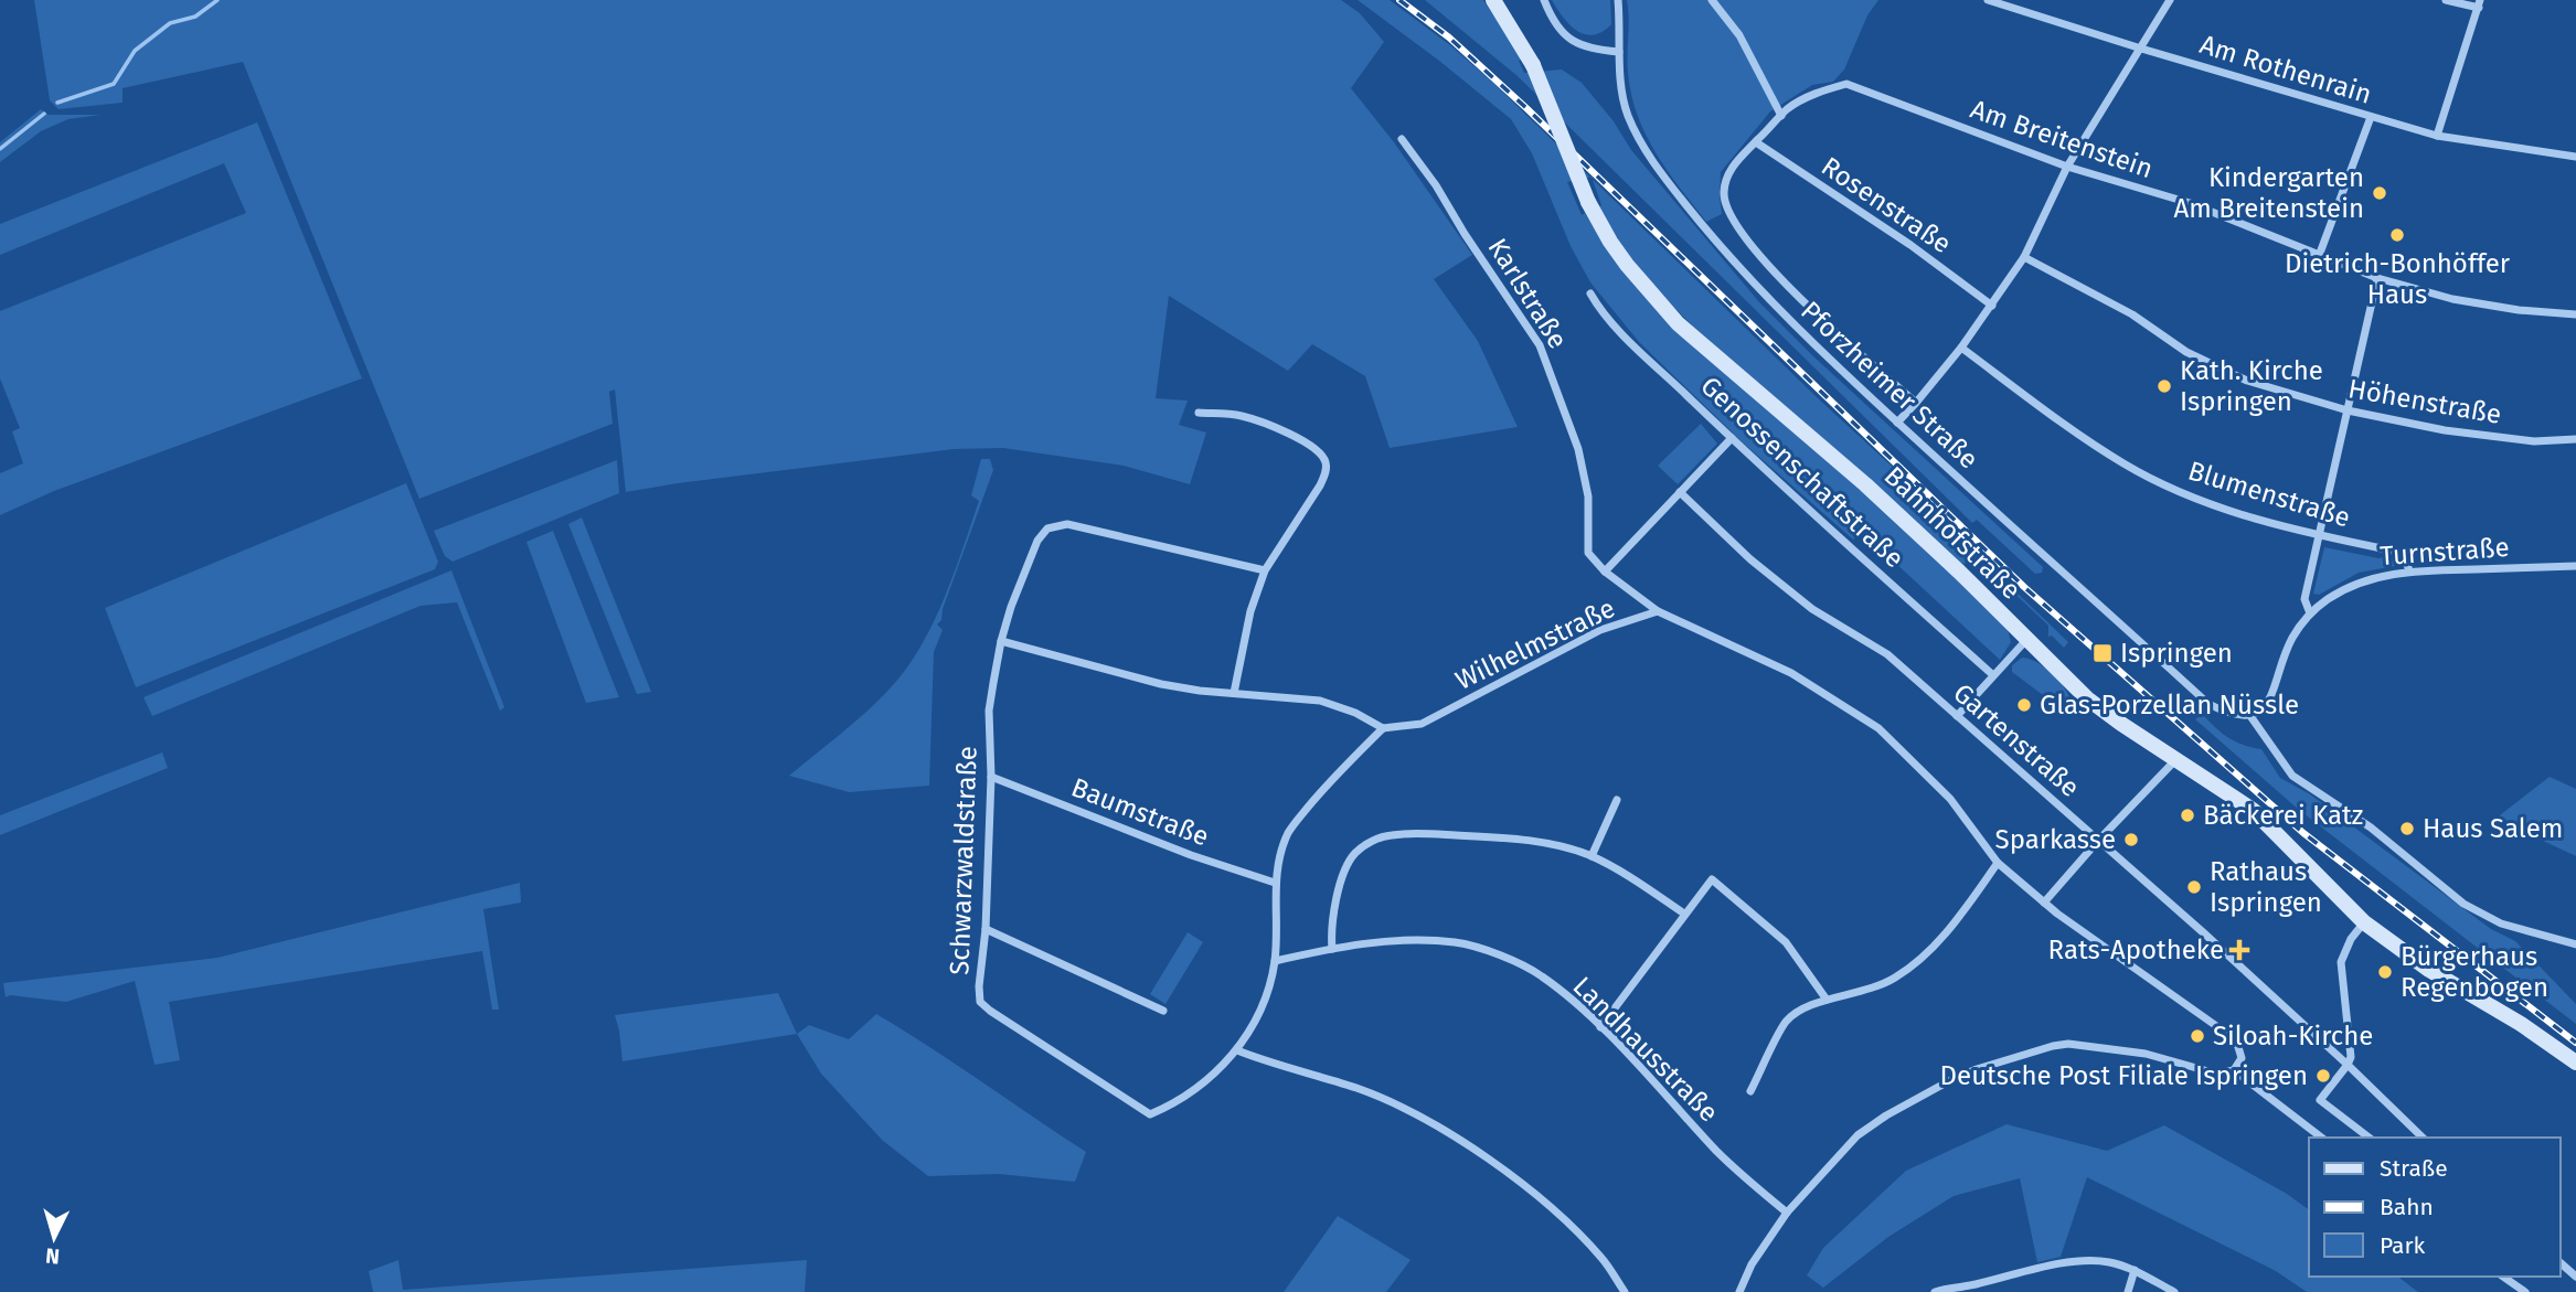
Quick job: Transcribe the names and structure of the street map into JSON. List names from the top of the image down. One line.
{"streets":{"main road":["Bahnhofstraße"],"street":["Am Rothenrain","Am Breitenstein","Rosenstraße","Karlstraße","Pforzheimer Straße","Höhenstraße","Genossenschaftstraße","Blumenstraße","Turnstraße","Wilhelmstraße","Gartenstraße","Baumstraße","Schwarzwaldstraße","Landhausstraße"]},"crossings":[["Karlstraße","Wilhelmstraße"],["Pforzheimer Straße","Turnstraße"],["Blumenstraße","Turnstraße"],["Baumstraße","Schwarzwaldstraße"]],"places":{"other":["Kindergarten Am Breitenstein","Dietrich-Bonhöffer Haus","Kath. Kirche Ispringen","Glas-Porzellan Nüssle","Bäckerei Katz","Haus Salem","Sparkasse","Rathaus Ispringen","Bürgerhaus Regenbogen","Siloah-Kirche","Deutsche Post Filiale Ispringen"],"transit":["Ispringen"],"health":["Rats-Apotheke"]},"legend":["Straße","Bahn","Park"],"north":"bottom"}
